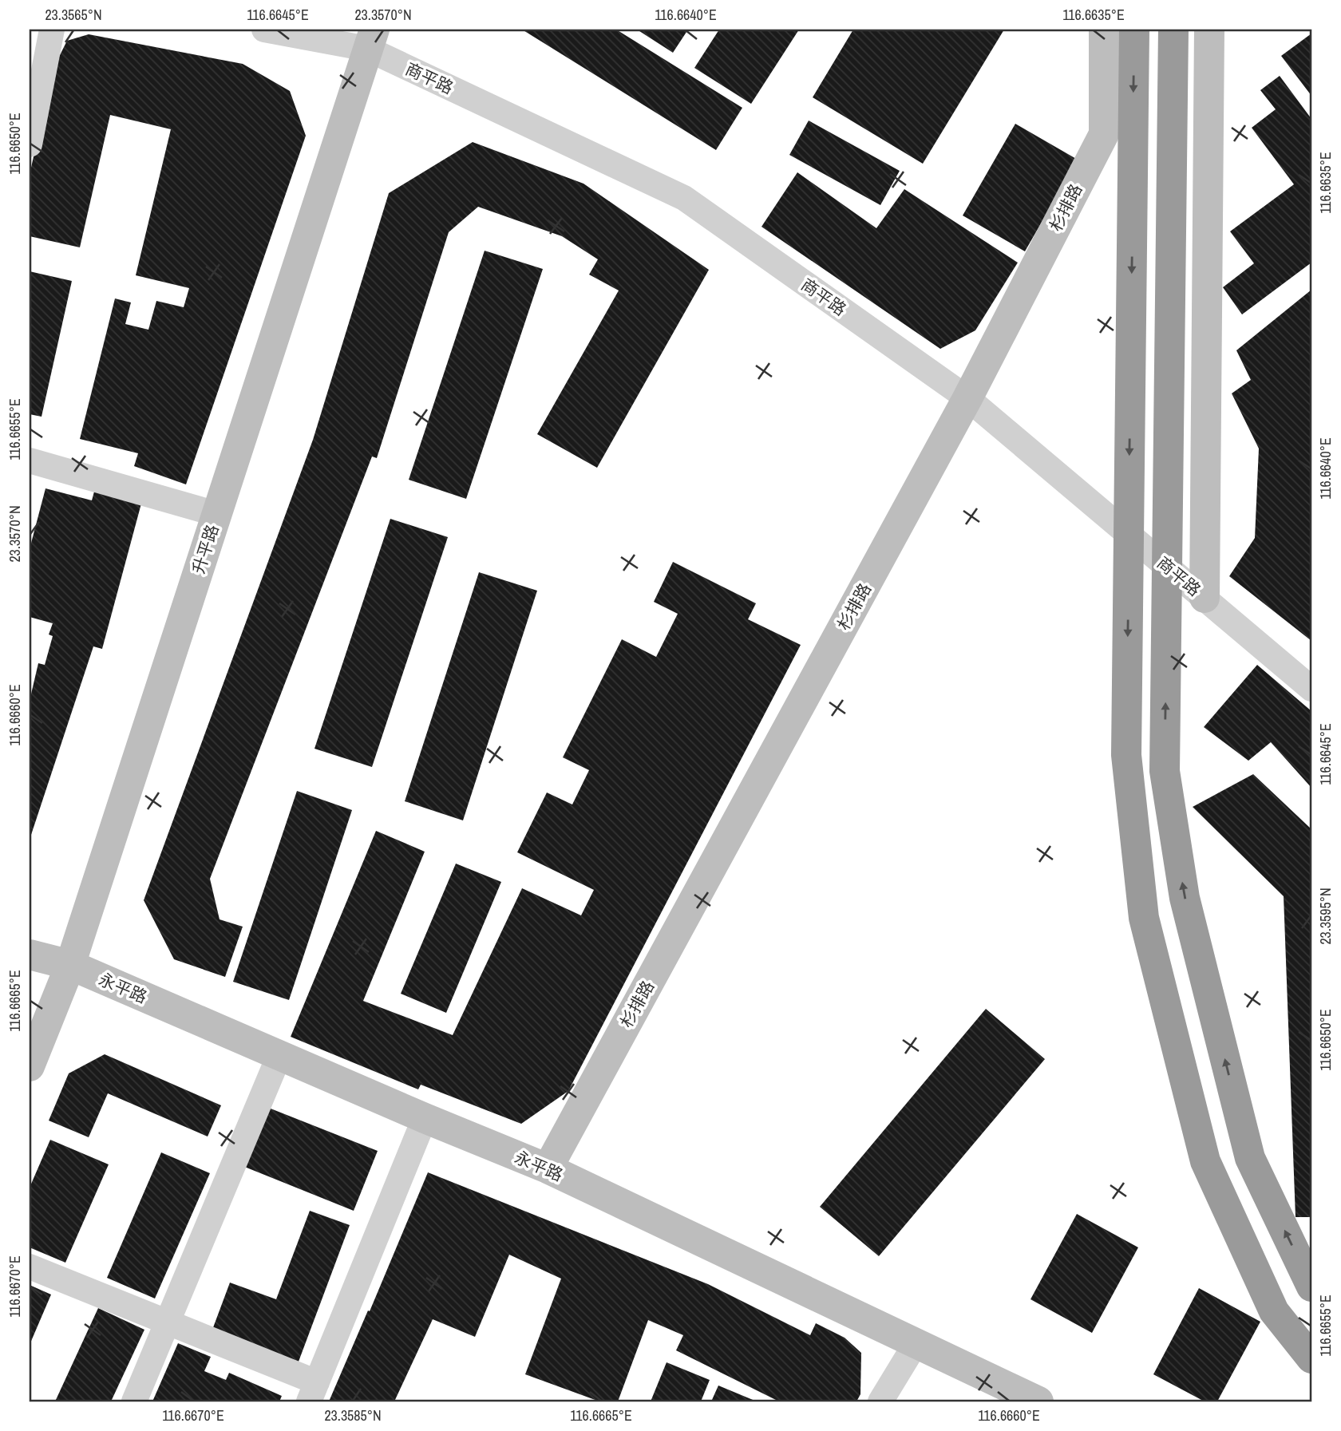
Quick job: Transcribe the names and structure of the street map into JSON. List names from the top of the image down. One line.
{"streets":{"street":["商平路","杉排路","升平路","永平路"]},"crossings":[["商平路","杉排路"],["商平路","升平路"],["杉排路","永平路"],["升平路","永平路"]],"coordinates":["23.3565°N","116.6645°E","23.3570°N","116.6640°E","116.6635°E","116.6650°E","116.6655°E","116.6660°E","23.3595°N","116.6665°E","116.6670°E","23.3585°N"]}
